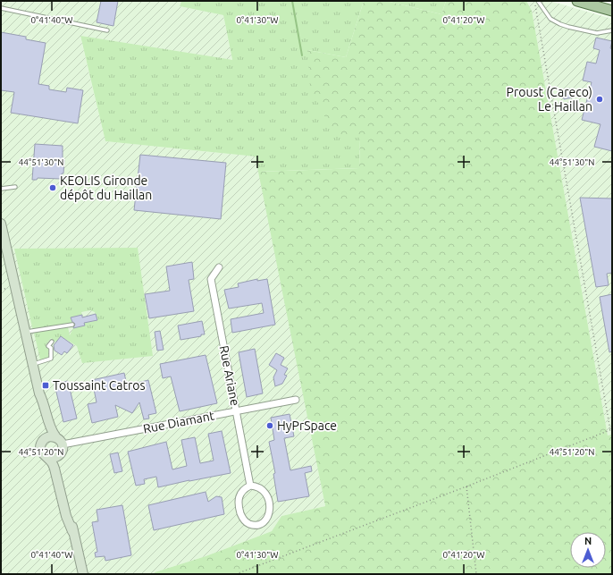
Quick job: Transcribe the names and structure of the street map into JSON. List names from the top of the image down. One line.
{"streets":{"street":["Rue Ariane","Rue Diamant"]},"crossings":[["Rue Ariane","Rue Diamant"]],"places":{"other":["Proust (Careco) Le Haillan","KEOLIS Gironde dépôt du Haillan","HyPrSpace"],"transit":["Toussaint Catros"]},"north":"top","coordinates":["0°41'40\"W","0°41'30\"W","0°41'20\"W","44°51'30\"N","44°51'20\"N"]}
